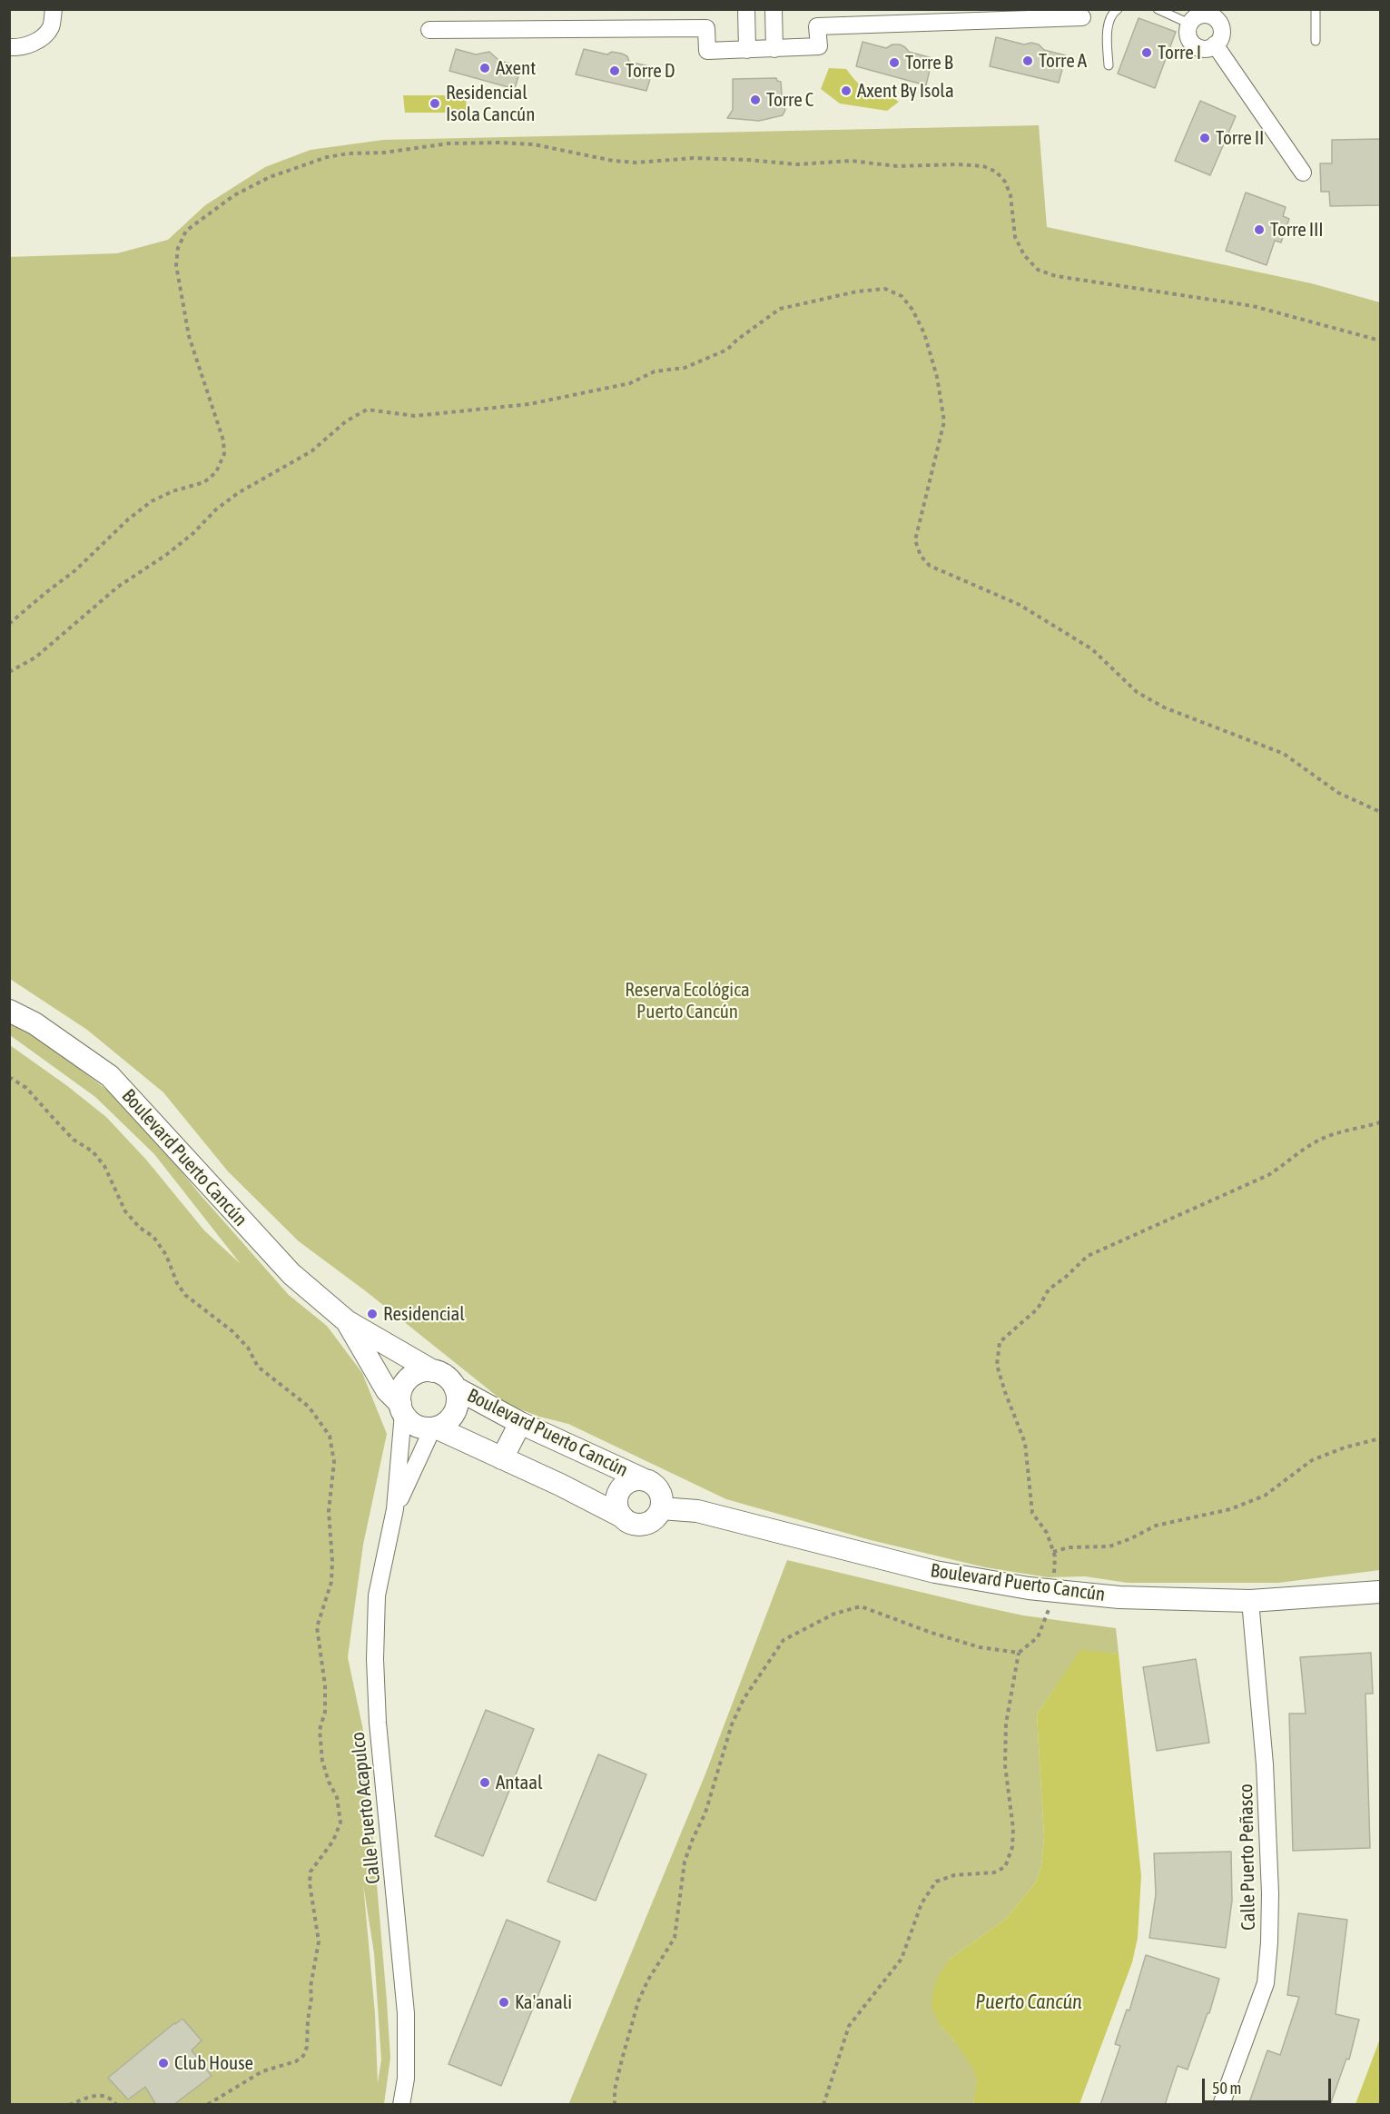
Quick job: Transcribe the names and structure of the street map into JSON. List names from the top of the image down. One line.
{"streets":{"street":["Boulevard Puerto Cancún","Calle Puerto Acapulco","Calle Puerto Peñasco"]},"crossings":[["Boulevard Puerto Cancún","Calle Puerto Acapulco"],["Boulevard Puerto Cancún","Calle Puerto Peñasco"]],"water":["Puerto Cancún"],"parks":["Reserva Ecológica Puerto Cancún"],"places":["Torre I","Torre A","Torre B","Axent","Torre D","Axent By Isola","Torre C","Residencial Isola Cancún","Torre II","Torre III","Residencial","Antaal","Ka'anali","Club House"],"scale_bar":"50 m"}
